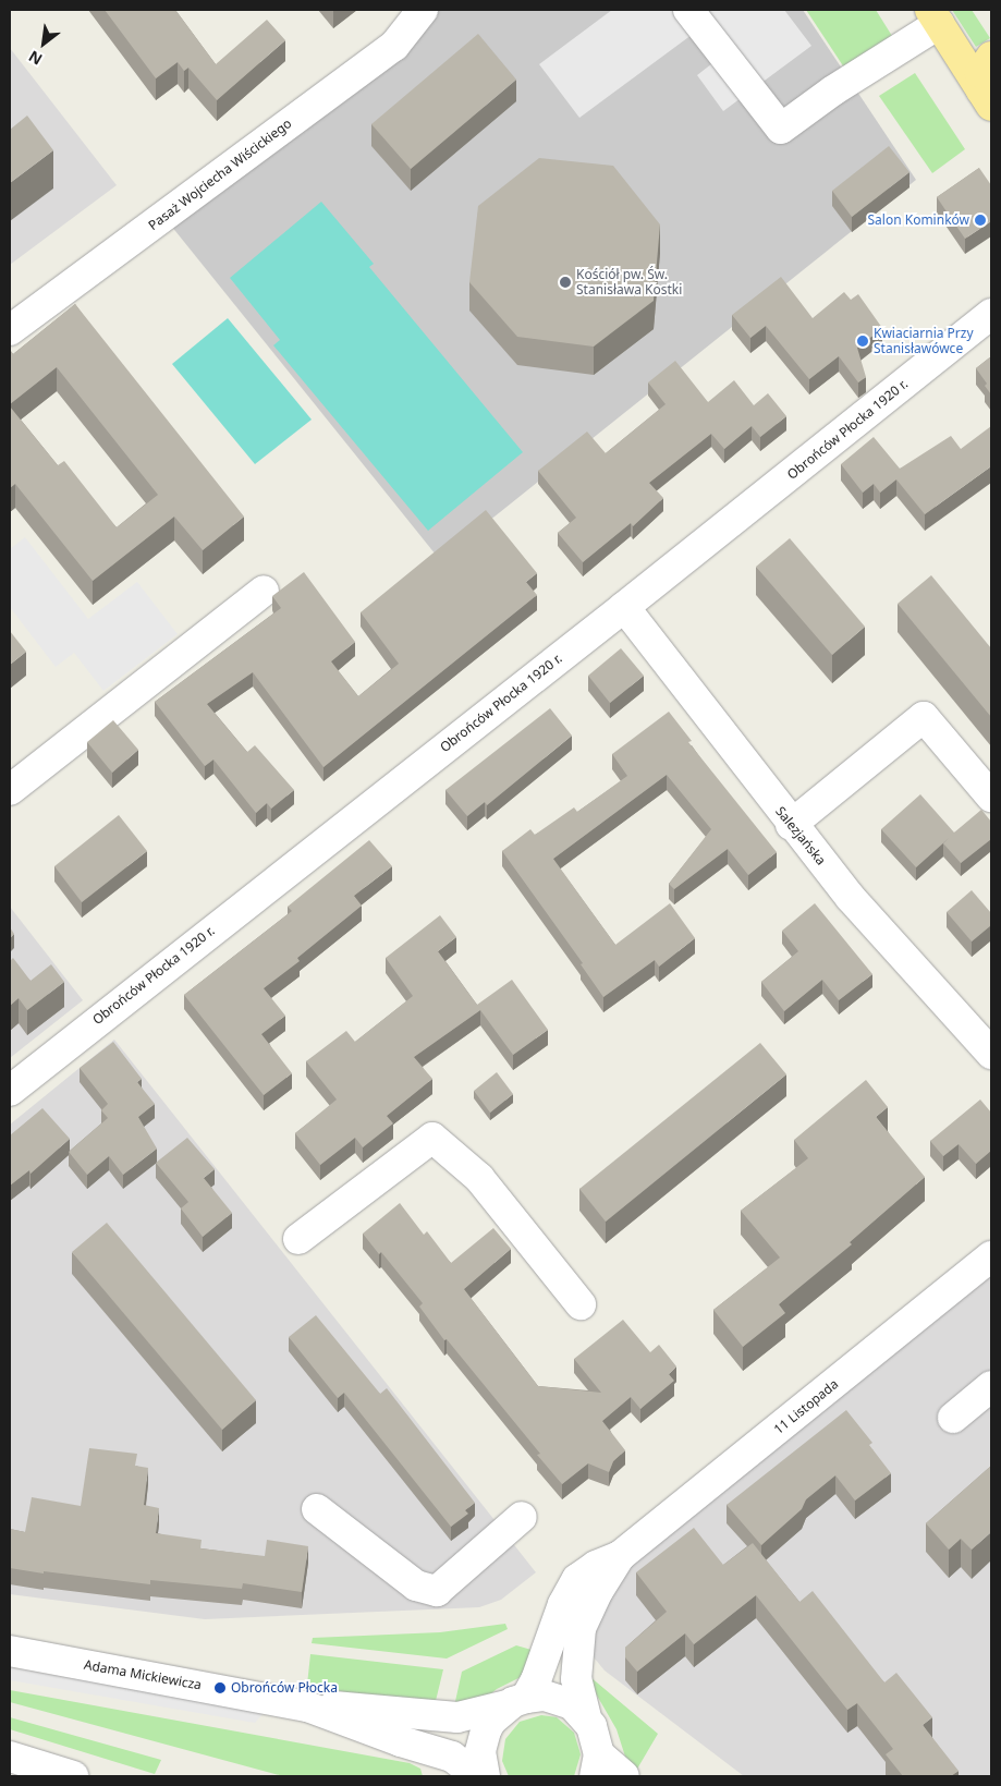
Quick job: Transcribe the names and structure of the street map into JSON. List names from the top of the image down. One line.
{"streets":{"street":["Pasaż Wojciecha Wiścickiego","Obrońców Płocka 1920 r.","Salezjańska","11 Listopada","Adama Mickiewicza"]},"crossings":[["Obrońców Płocka 1920 r.","Salezjańska"],["11 Listopada","Adama Mickiewicza"]],"places":["Salon Kominków","Kościół pw. Św. Stanisława Kostki","Kwiaciarnia Przy Stanisławówce","Obrońców Płocka"],"north":"bottom left"}
